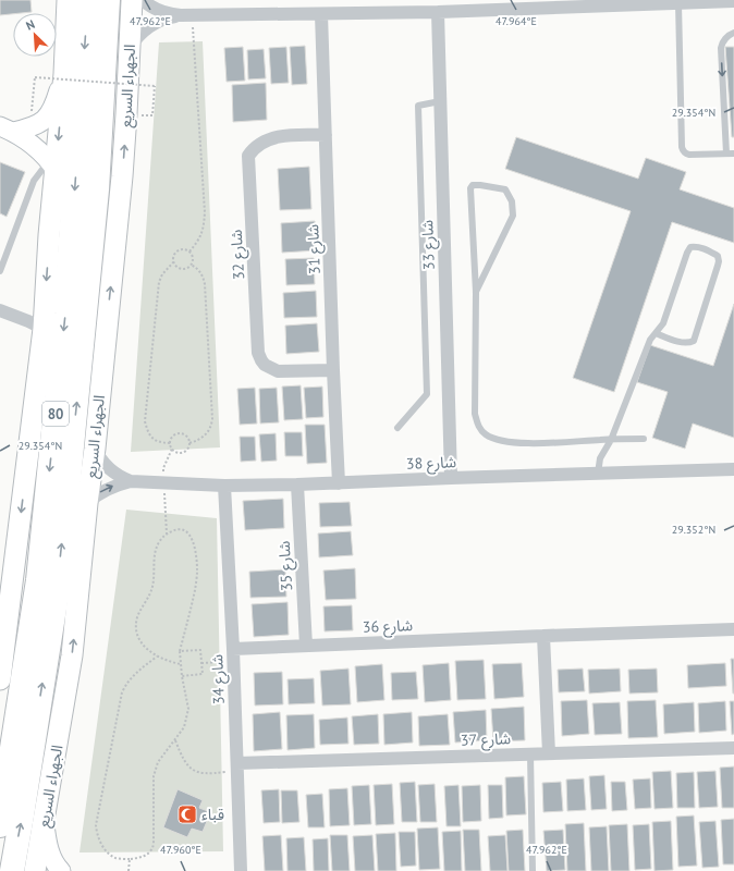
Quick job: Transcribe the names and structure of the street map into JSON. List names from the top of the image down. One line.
{"streets":{"highway":["الجهراء السريع","80"],"street":["شارع 33","شارع 31","شارع 32","شارع 38","شارع 35","شارع 36","شارع 34","شارع 37"]},"crossings":[["الجهراء السريع","شارع 38"],["شارع 33","شارع 38"],["شارع 31","شارع 32"],["شارع 31","شارع 38"],["شارع 38","شارع 35"],["شارع 38","شارع 34"],["شارع 35","شارع 36"],["شارع 36","شارع 34"],["شارع 34","شارع 37"]],"places":{"mosque":["قباء"]},"north":"top left","coordinates":["47.962°E","47.964°E","29.354°N","29.352°N","47.960°E"]}
